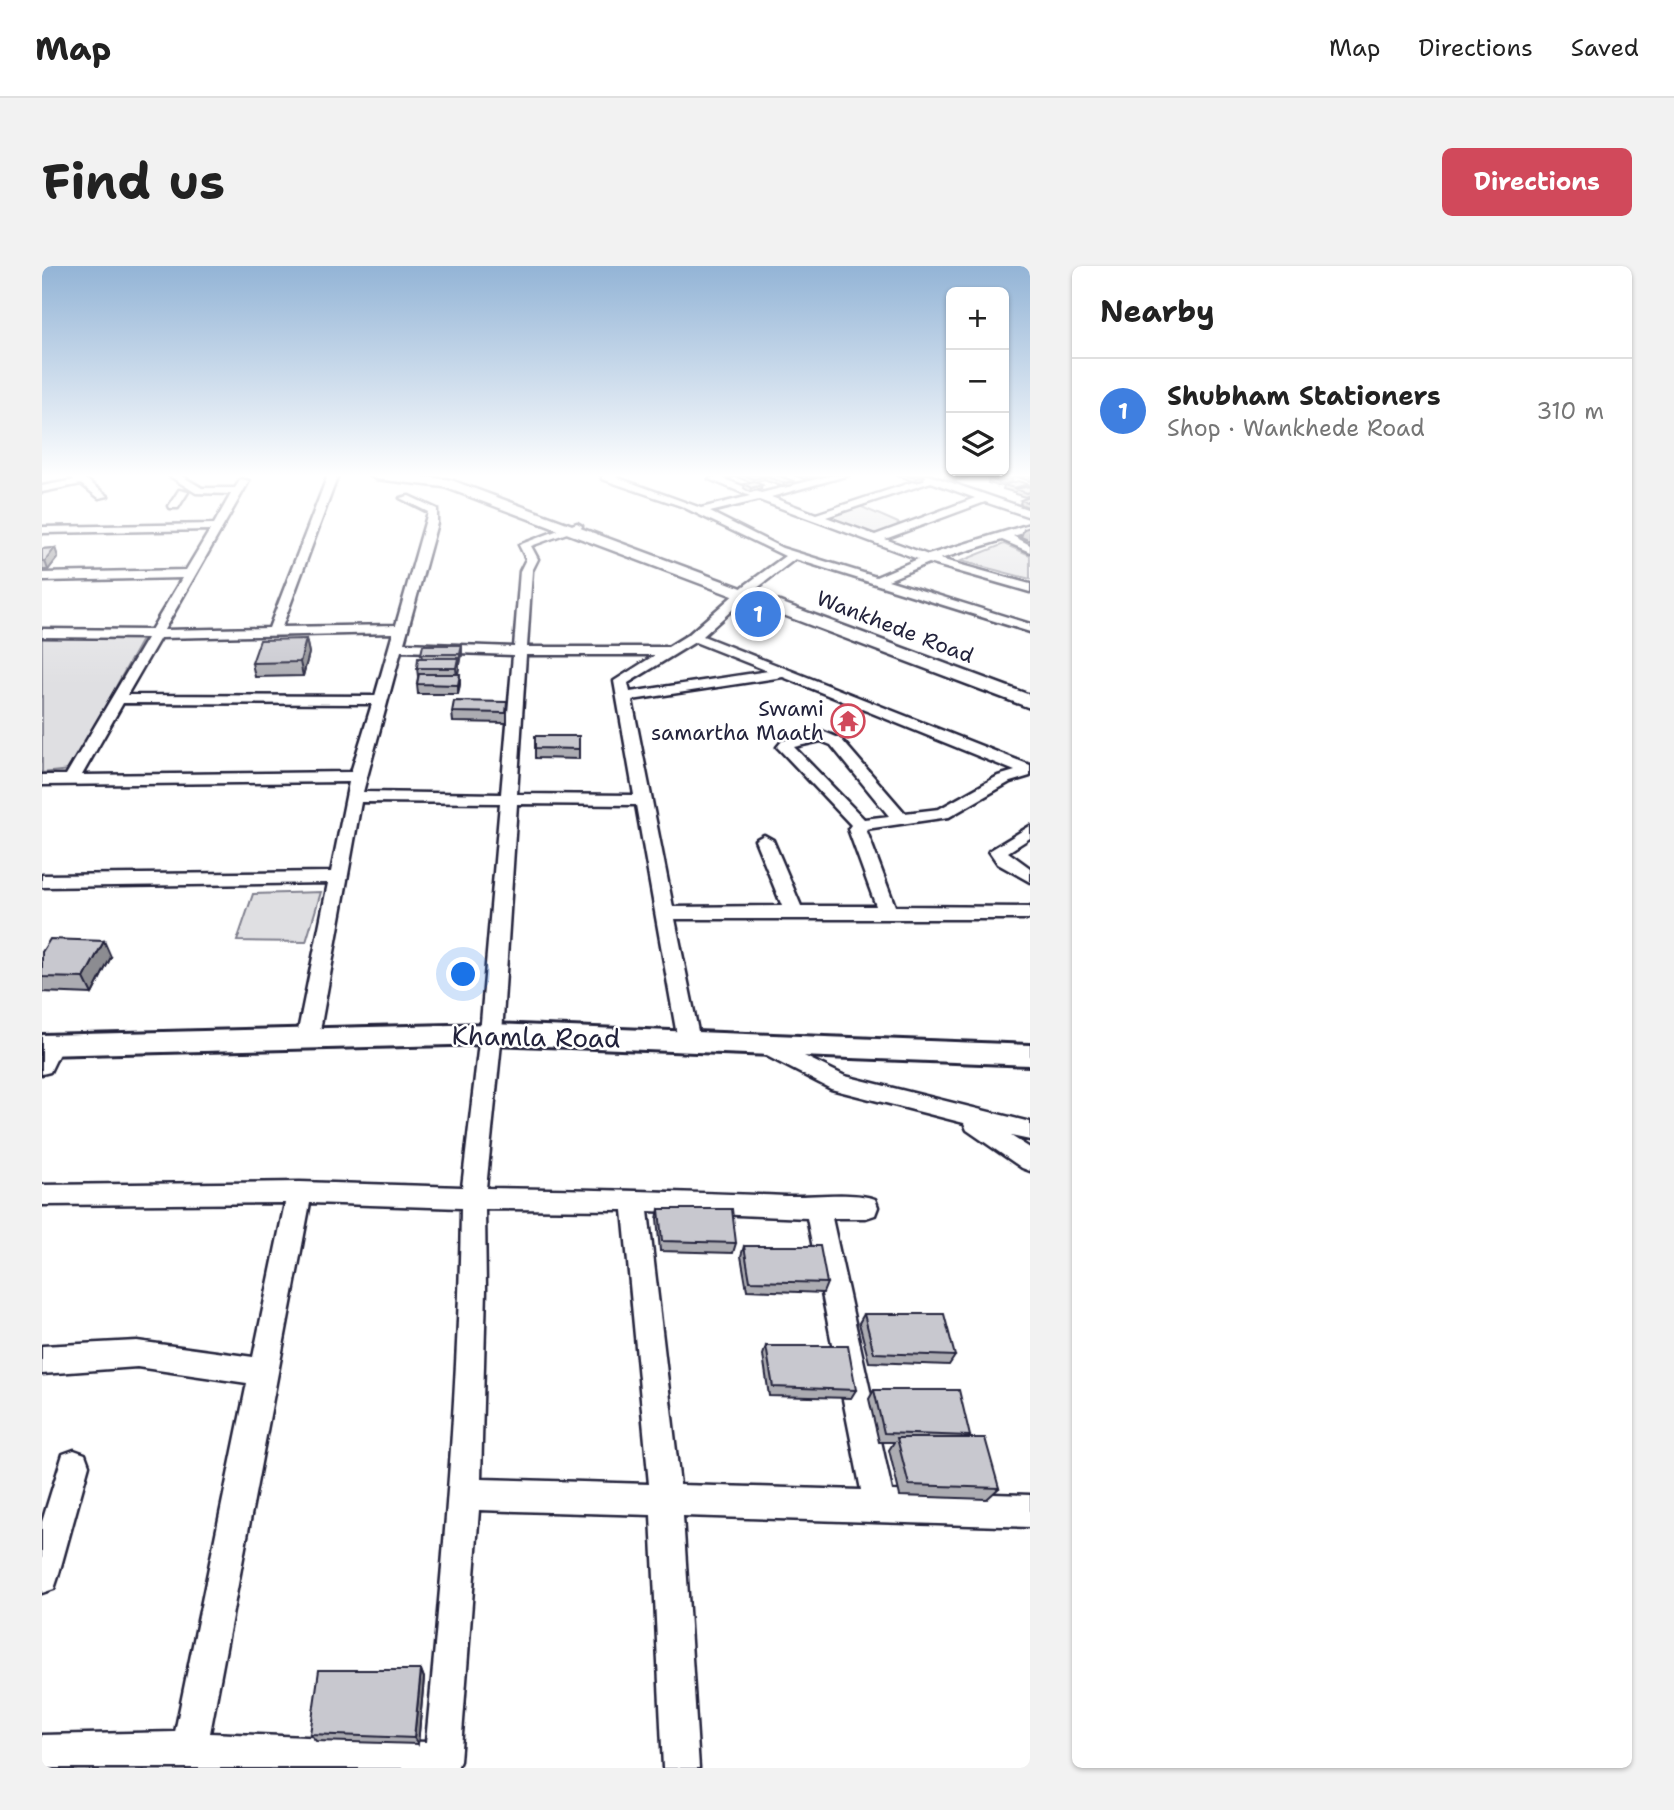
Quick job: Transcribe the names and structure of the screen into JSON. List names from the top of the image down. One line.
{"streets":{"main road":["Wankhede Road"],"street":["Khamla Road"]},"places":{"temple":["Swami samartha Maath"]},"page":{"header":"Map","nav":["Map","Directions","Saved"],"buttons":"Directions","title":"Find us","heading":"Nearby","map_buttons":["+","−"],"list":[{"mark":"1","name":"Shubham Stationers","note":"Shop · Wankhede Road","value":"310 m"}],"pins":"1"}}
